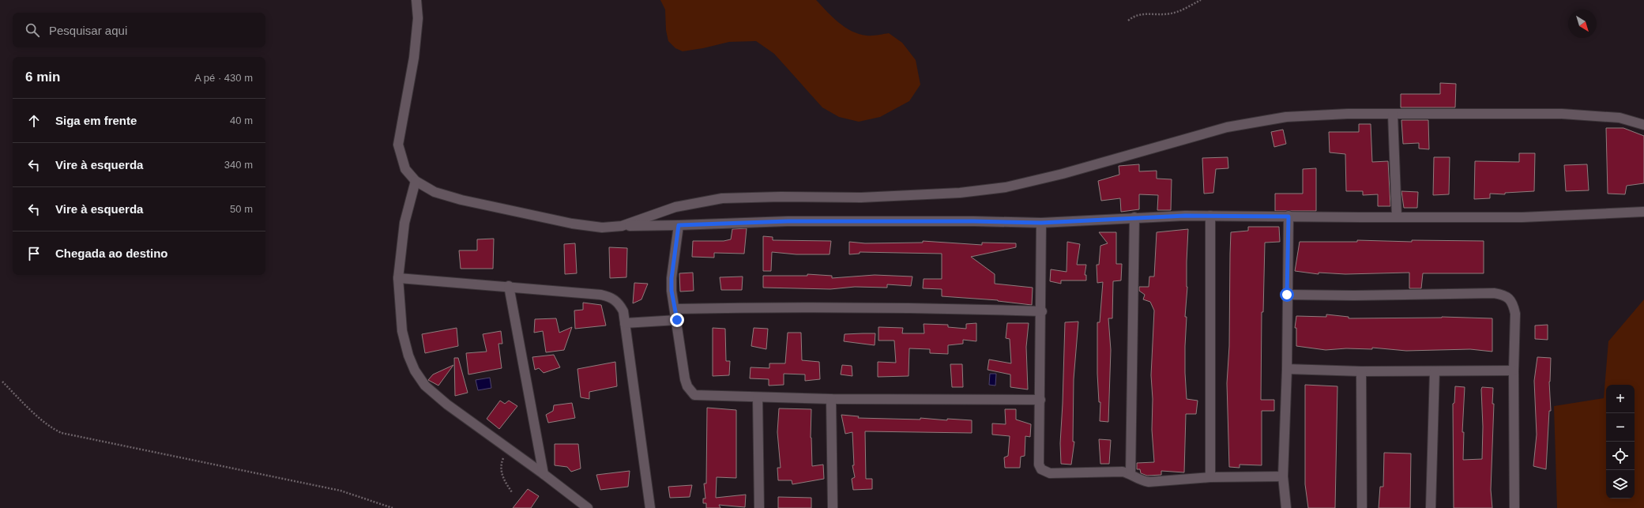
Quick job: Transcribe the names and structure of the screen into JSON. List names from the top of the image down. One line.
{"north":"bottom right","page":{"search":"Pesquisar aqui","heading":["6 min","A pé · 430 m"],"list":[["Siga em frente","40 m"],["Vire à esquerda","340 m"],["Vire à esquerda","50 m"],"Chegada ao destino"],"map_buttons":["+","−"]}}
